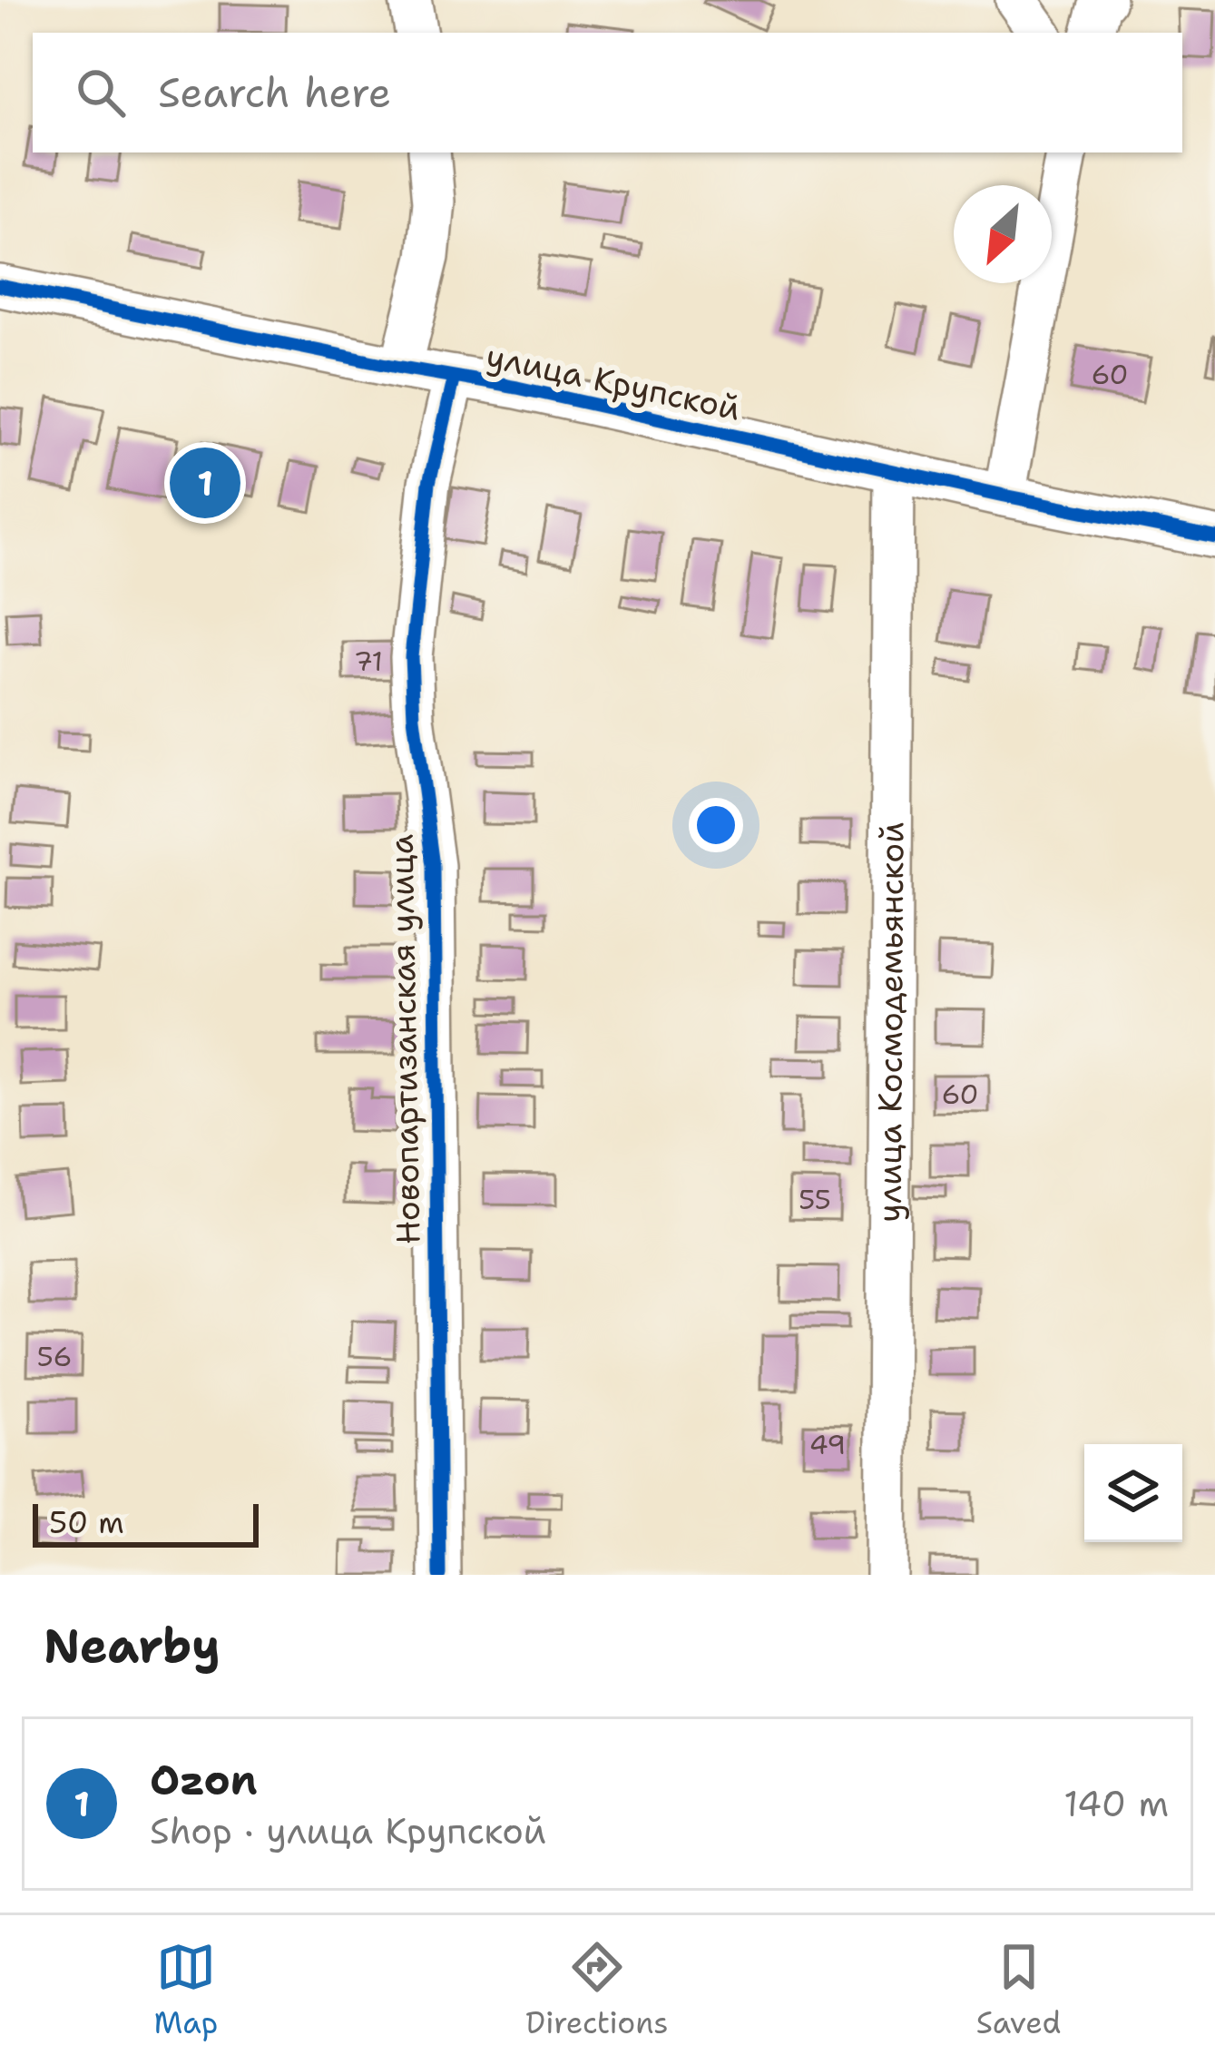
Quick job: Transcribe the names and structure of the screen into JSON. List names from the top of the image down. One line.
{"streets":{"street":["улица Крупской","улица Космодемьянской","Новопартизанская улица"]},"crossings":[["улица Крупской","улица Космодемьянской"],["улица Крупской","Новопартизанская улица"]],"house_numbers":["60","71","60","55","56","49"],"scale_bar":"50 m","north":"bottom left","page":{"search":"Search here","pins":"1","scale":"50 m","heading":"Nearby","list":[{"mark":"1","name":"Ozon","note":"Shop · улица Крупской","value":"140 m"}],"nav":["Map","Directions","Saved"]}}
